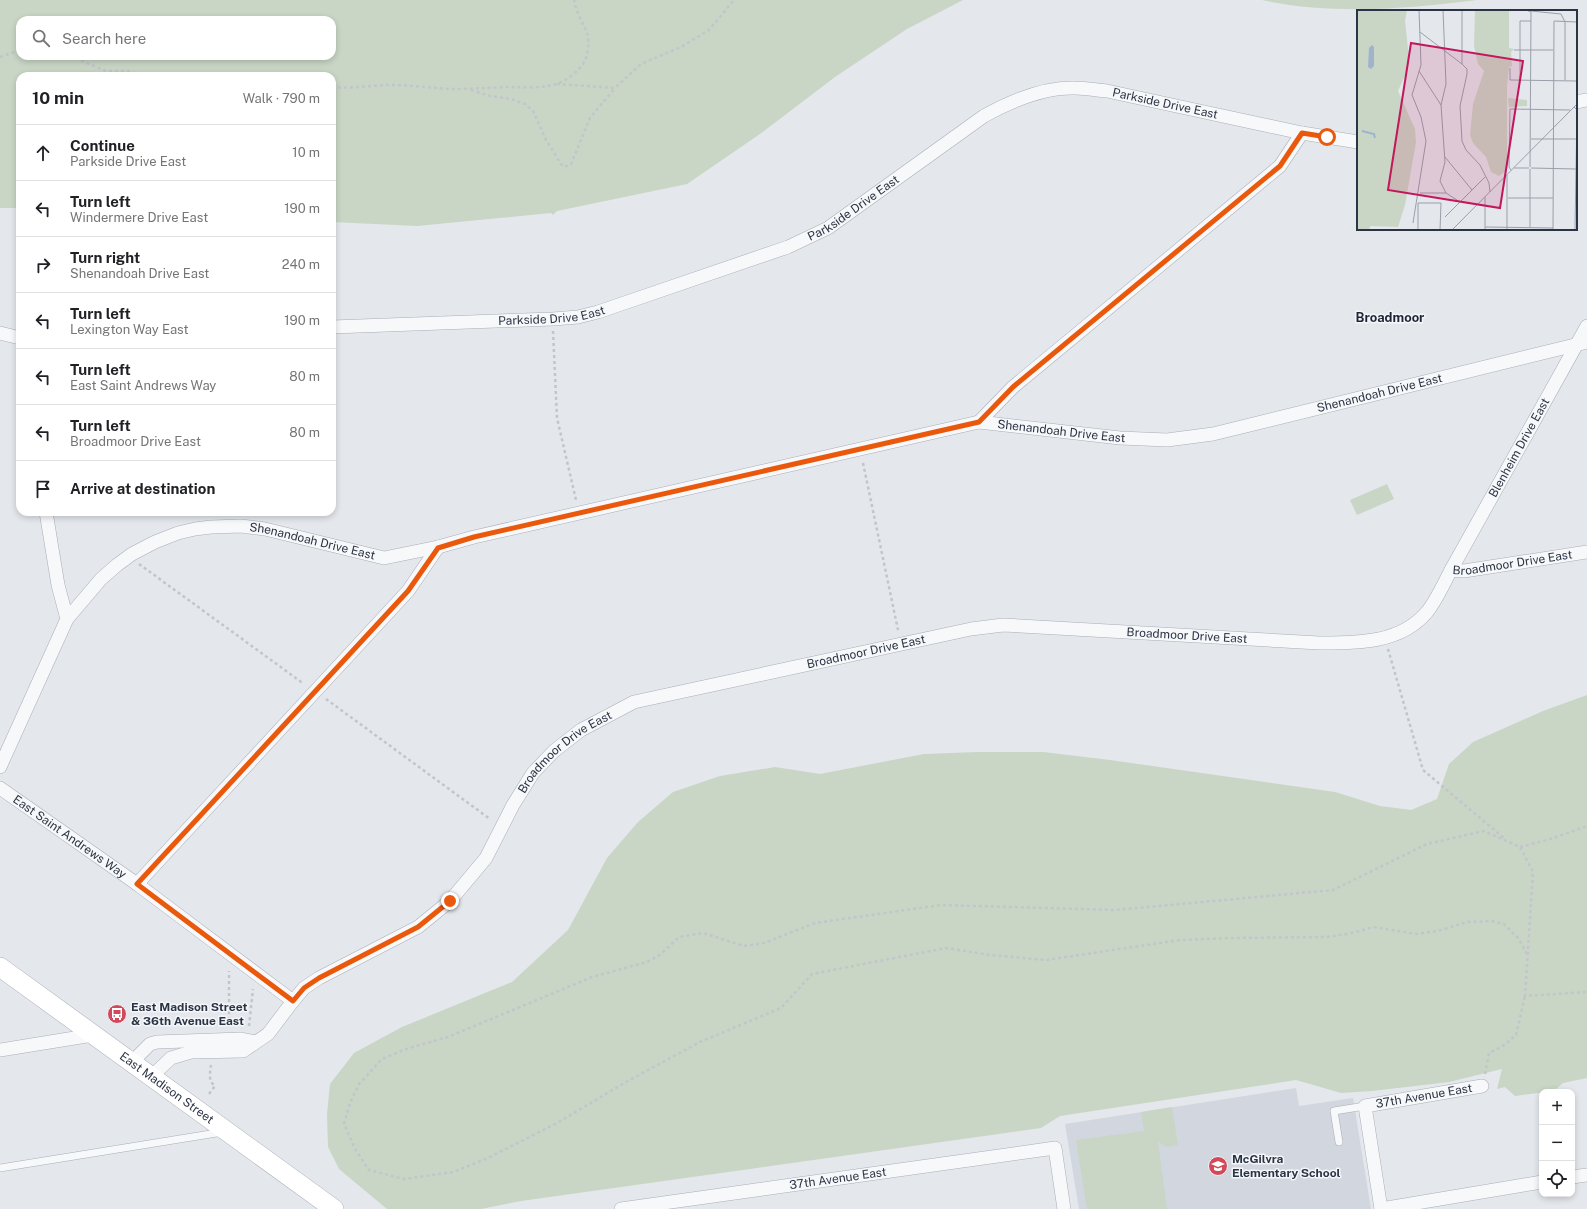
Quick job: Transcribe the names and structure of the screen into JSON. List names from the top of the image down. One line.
{"streets":{"main road":["East Madison Street"],"street":["Parkside Drive East","Shenandoah Drive East","Blenheim Drive East","Broadmoor Drive East","East Saint Andrews Way","37th Avenue East"]},"crossings":[["Shenandoah Drive East","Blenheim Drive East"],["Blenheim Drive East","Broadmoor Drive East"],["Broadmoor Drive East","East Saint Andrews Way"],["Broadmoor Drive East","East Madison Street"]],"districts":["Broadmoor"],"places":{"bus stop":["East Madison Street & 36th Avenue East"],"school or university":["McGilvra Elementary School"]},"page":{"search":"Search here","heading":["10 min","Walk · 790 m"],"list":[["Continue","Parkside Drive East","10 m"],["Turn left","Windermere Drive East","190 m"],["Turn right","Shenandoah Drive East","240 m"],["Turn left","Lexington Way East","190 m"],["Turn left","East Saint Andrews Way","80 m"],["Turn left","Broadmoor Drive East","80 m"],"Arrive at destination"],"map_buttons":["+","−"]}}
